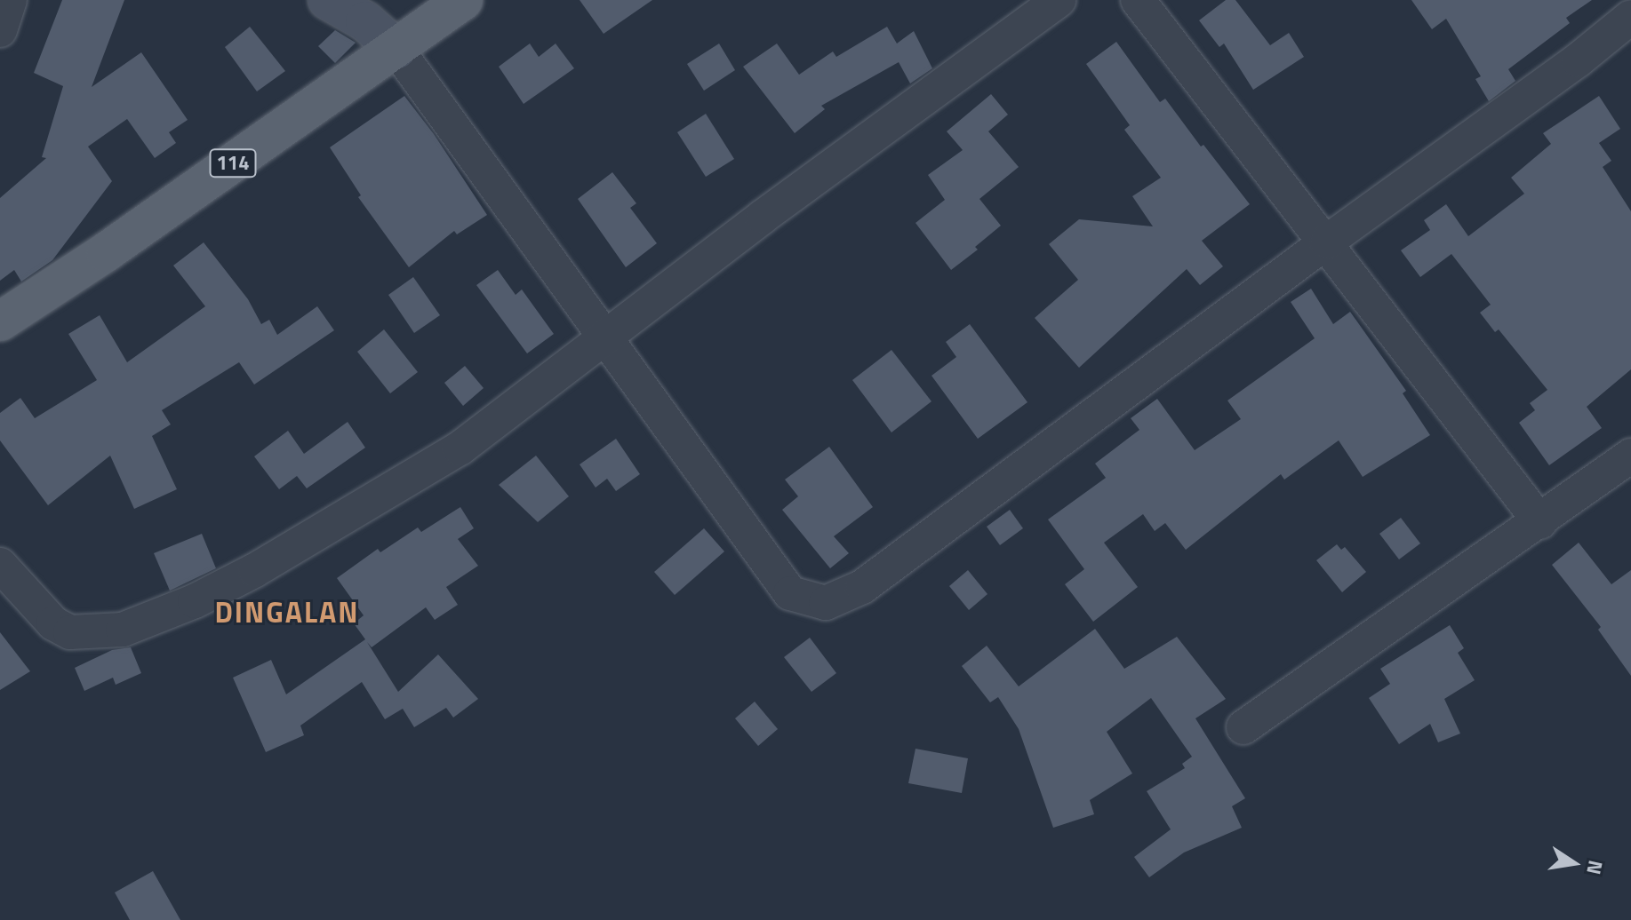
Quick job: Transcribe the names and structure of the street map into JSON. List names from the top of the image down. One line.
{"streets":{"main road":["114"]},"districts":["DINGALAN"],"north":"right"}
